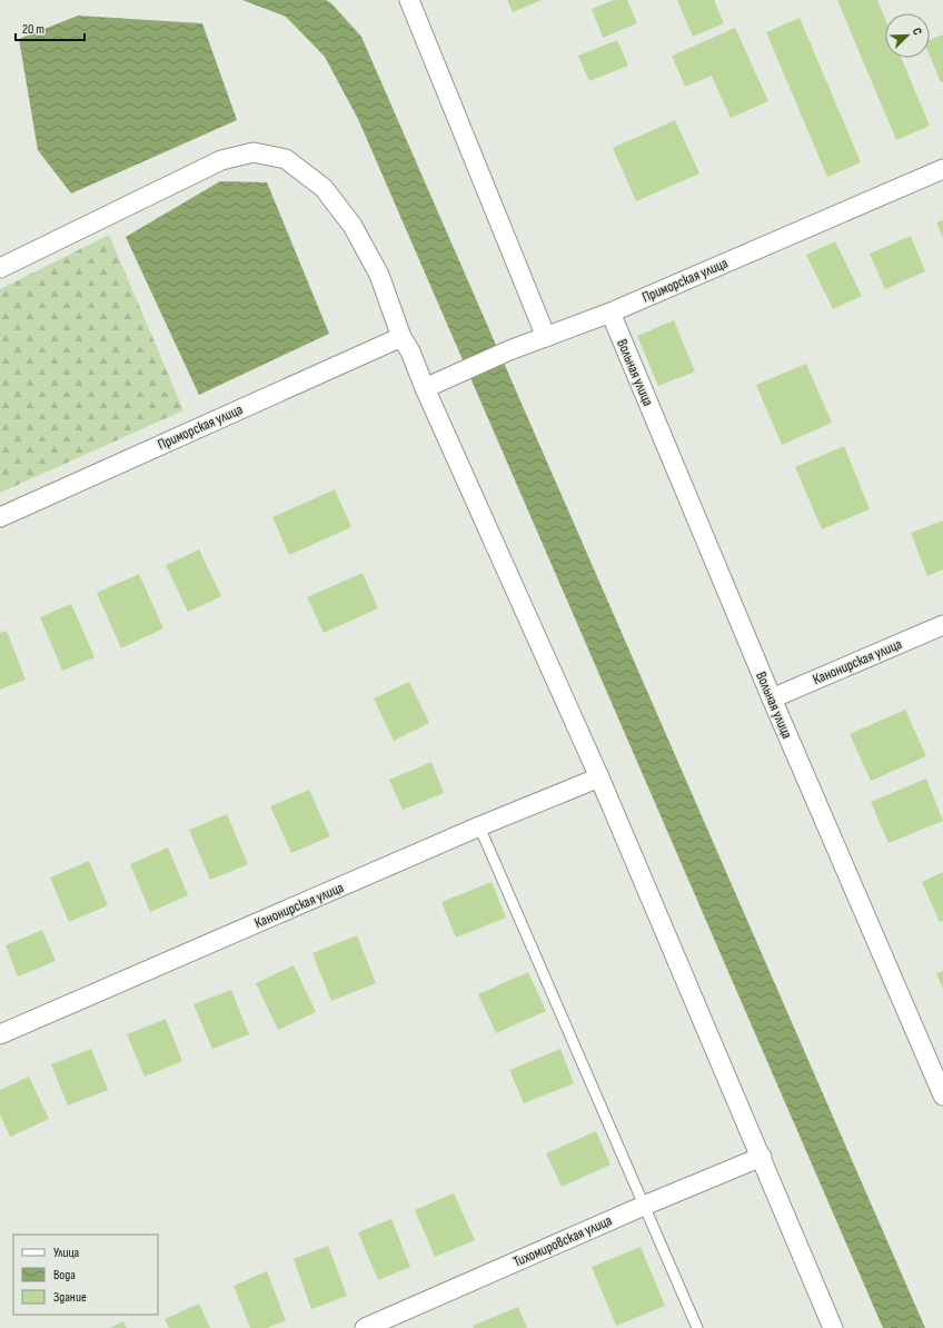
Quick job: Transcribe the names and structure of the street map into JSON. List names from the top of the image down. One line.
{"streets":{"street":["Приморская улица","Вольная улица","Канонирская улица","Тихомировская улица"]},"crossings":[["Приморская улица","Вольная улица"],["Вольная улица","Канонирская улица"]],"legend":["Улица","Вода","Здание"],"scale_bar":"20 m","north":"top right"}
